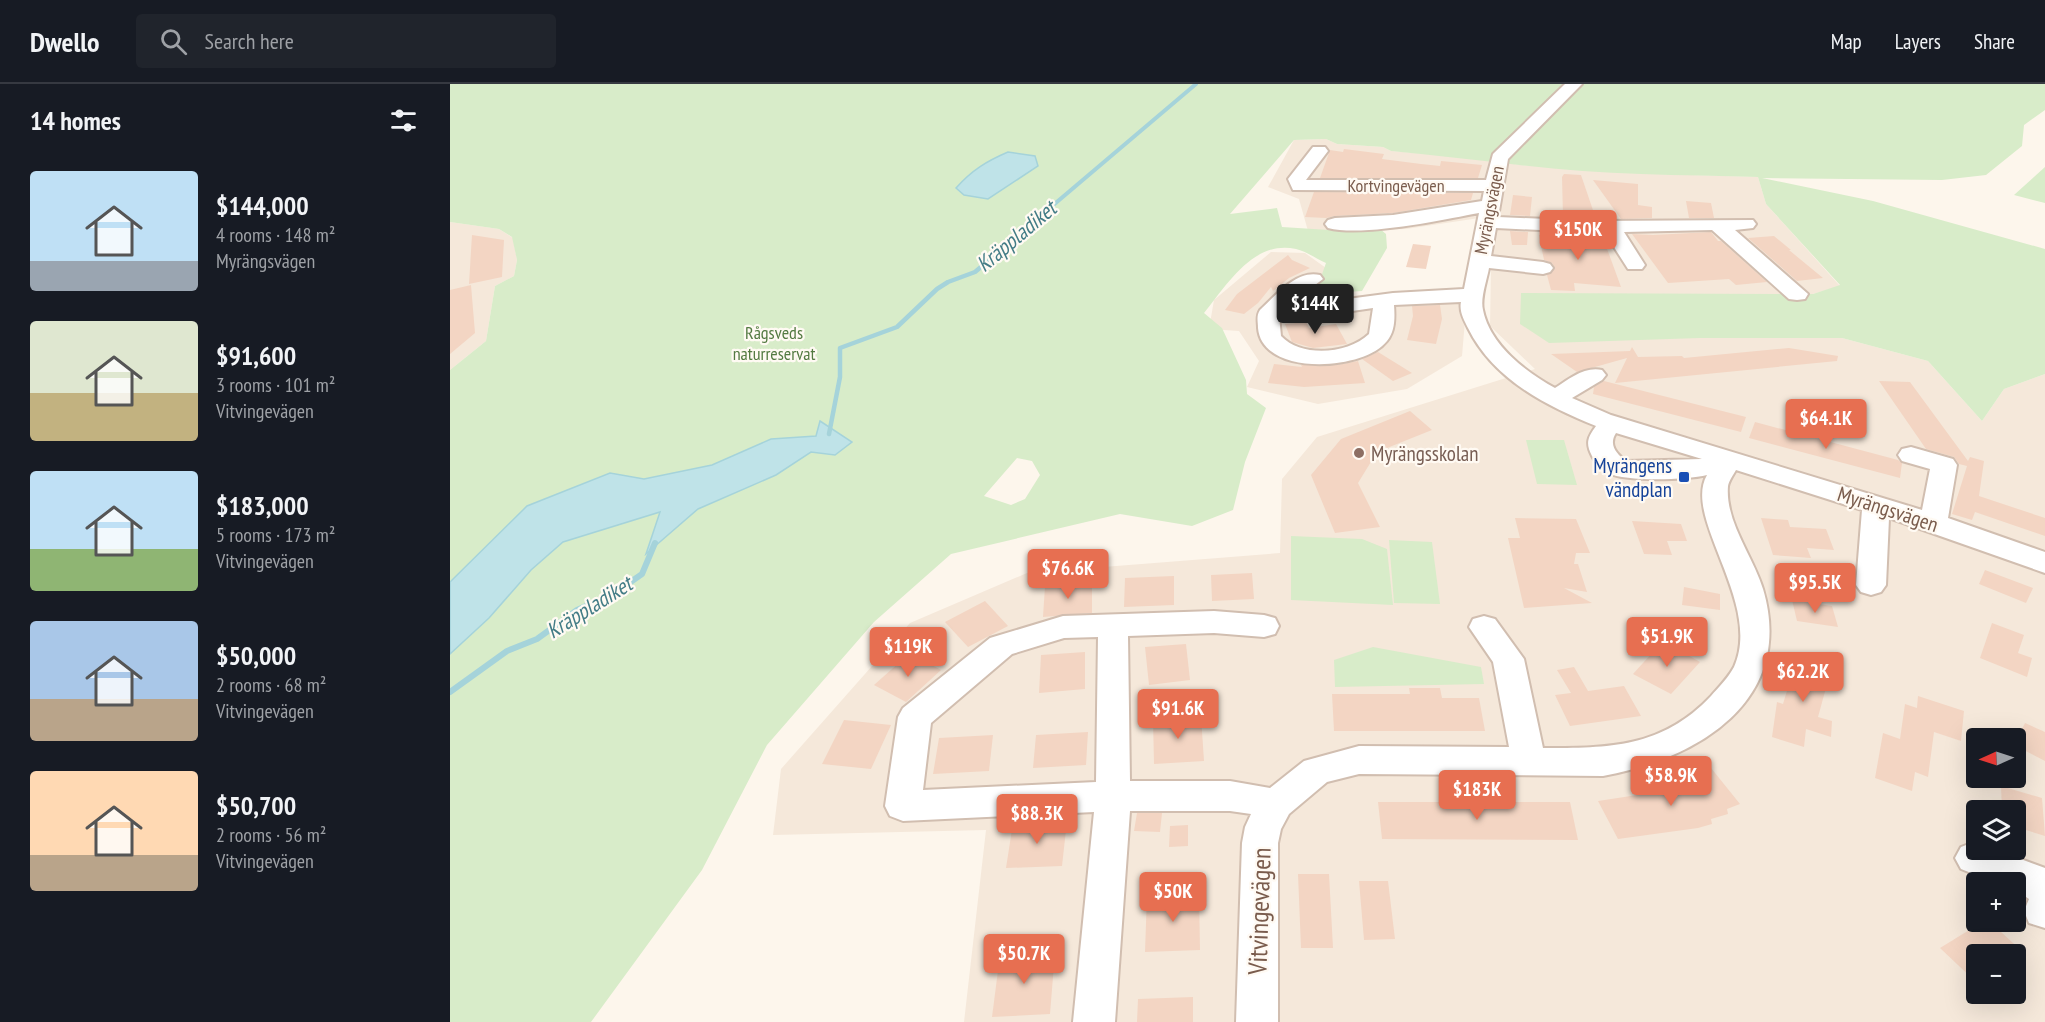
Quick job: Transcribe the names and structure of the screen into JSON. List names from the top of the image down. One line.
{"streets":{"street":["Kortvingevägen","Myrängsvägen","Vitvingevägen"]},"crossings":[["Kortvingevägen","Myrängsvägen"],["Myrängsvägen","Vitvingevägen"]],"water":["Kräppladiket"],"parks":["Rågsveds naturreservat"],"places":{"other":["Myrängsskolan"],"transit":["Myrängens vändplan"]},"north":"left","page":{"header":"Dwello","search":"Search here","nav":["Map","Layers","Share"],"heading":"14 homes","list":[{"name":"$144,000","note":"4 rooms · 148 m² · Myrängsvägen"},{"name":"$91,600","note":"3 rooms · 101 m² · Vitvingevägen"},{"name":"$183,000","note":"5 rooms · 173 m² · Vitvingevägen"},{"name":"$50,000","note":"2 rooms · 68 m² · Vitvingevägen"},{"name":"$50,700","note":"2 rooms · 56 m² · Vitvingevägen"}],"price":["$150K","$144K","$64.1K","$76.6K","$95.5K","$51.9K","$119K","$62.2K","$91.6K","$58.9K","$183K","$88.3K","$50K","$50.7K"],"map_buttons":["+","−"]}}
